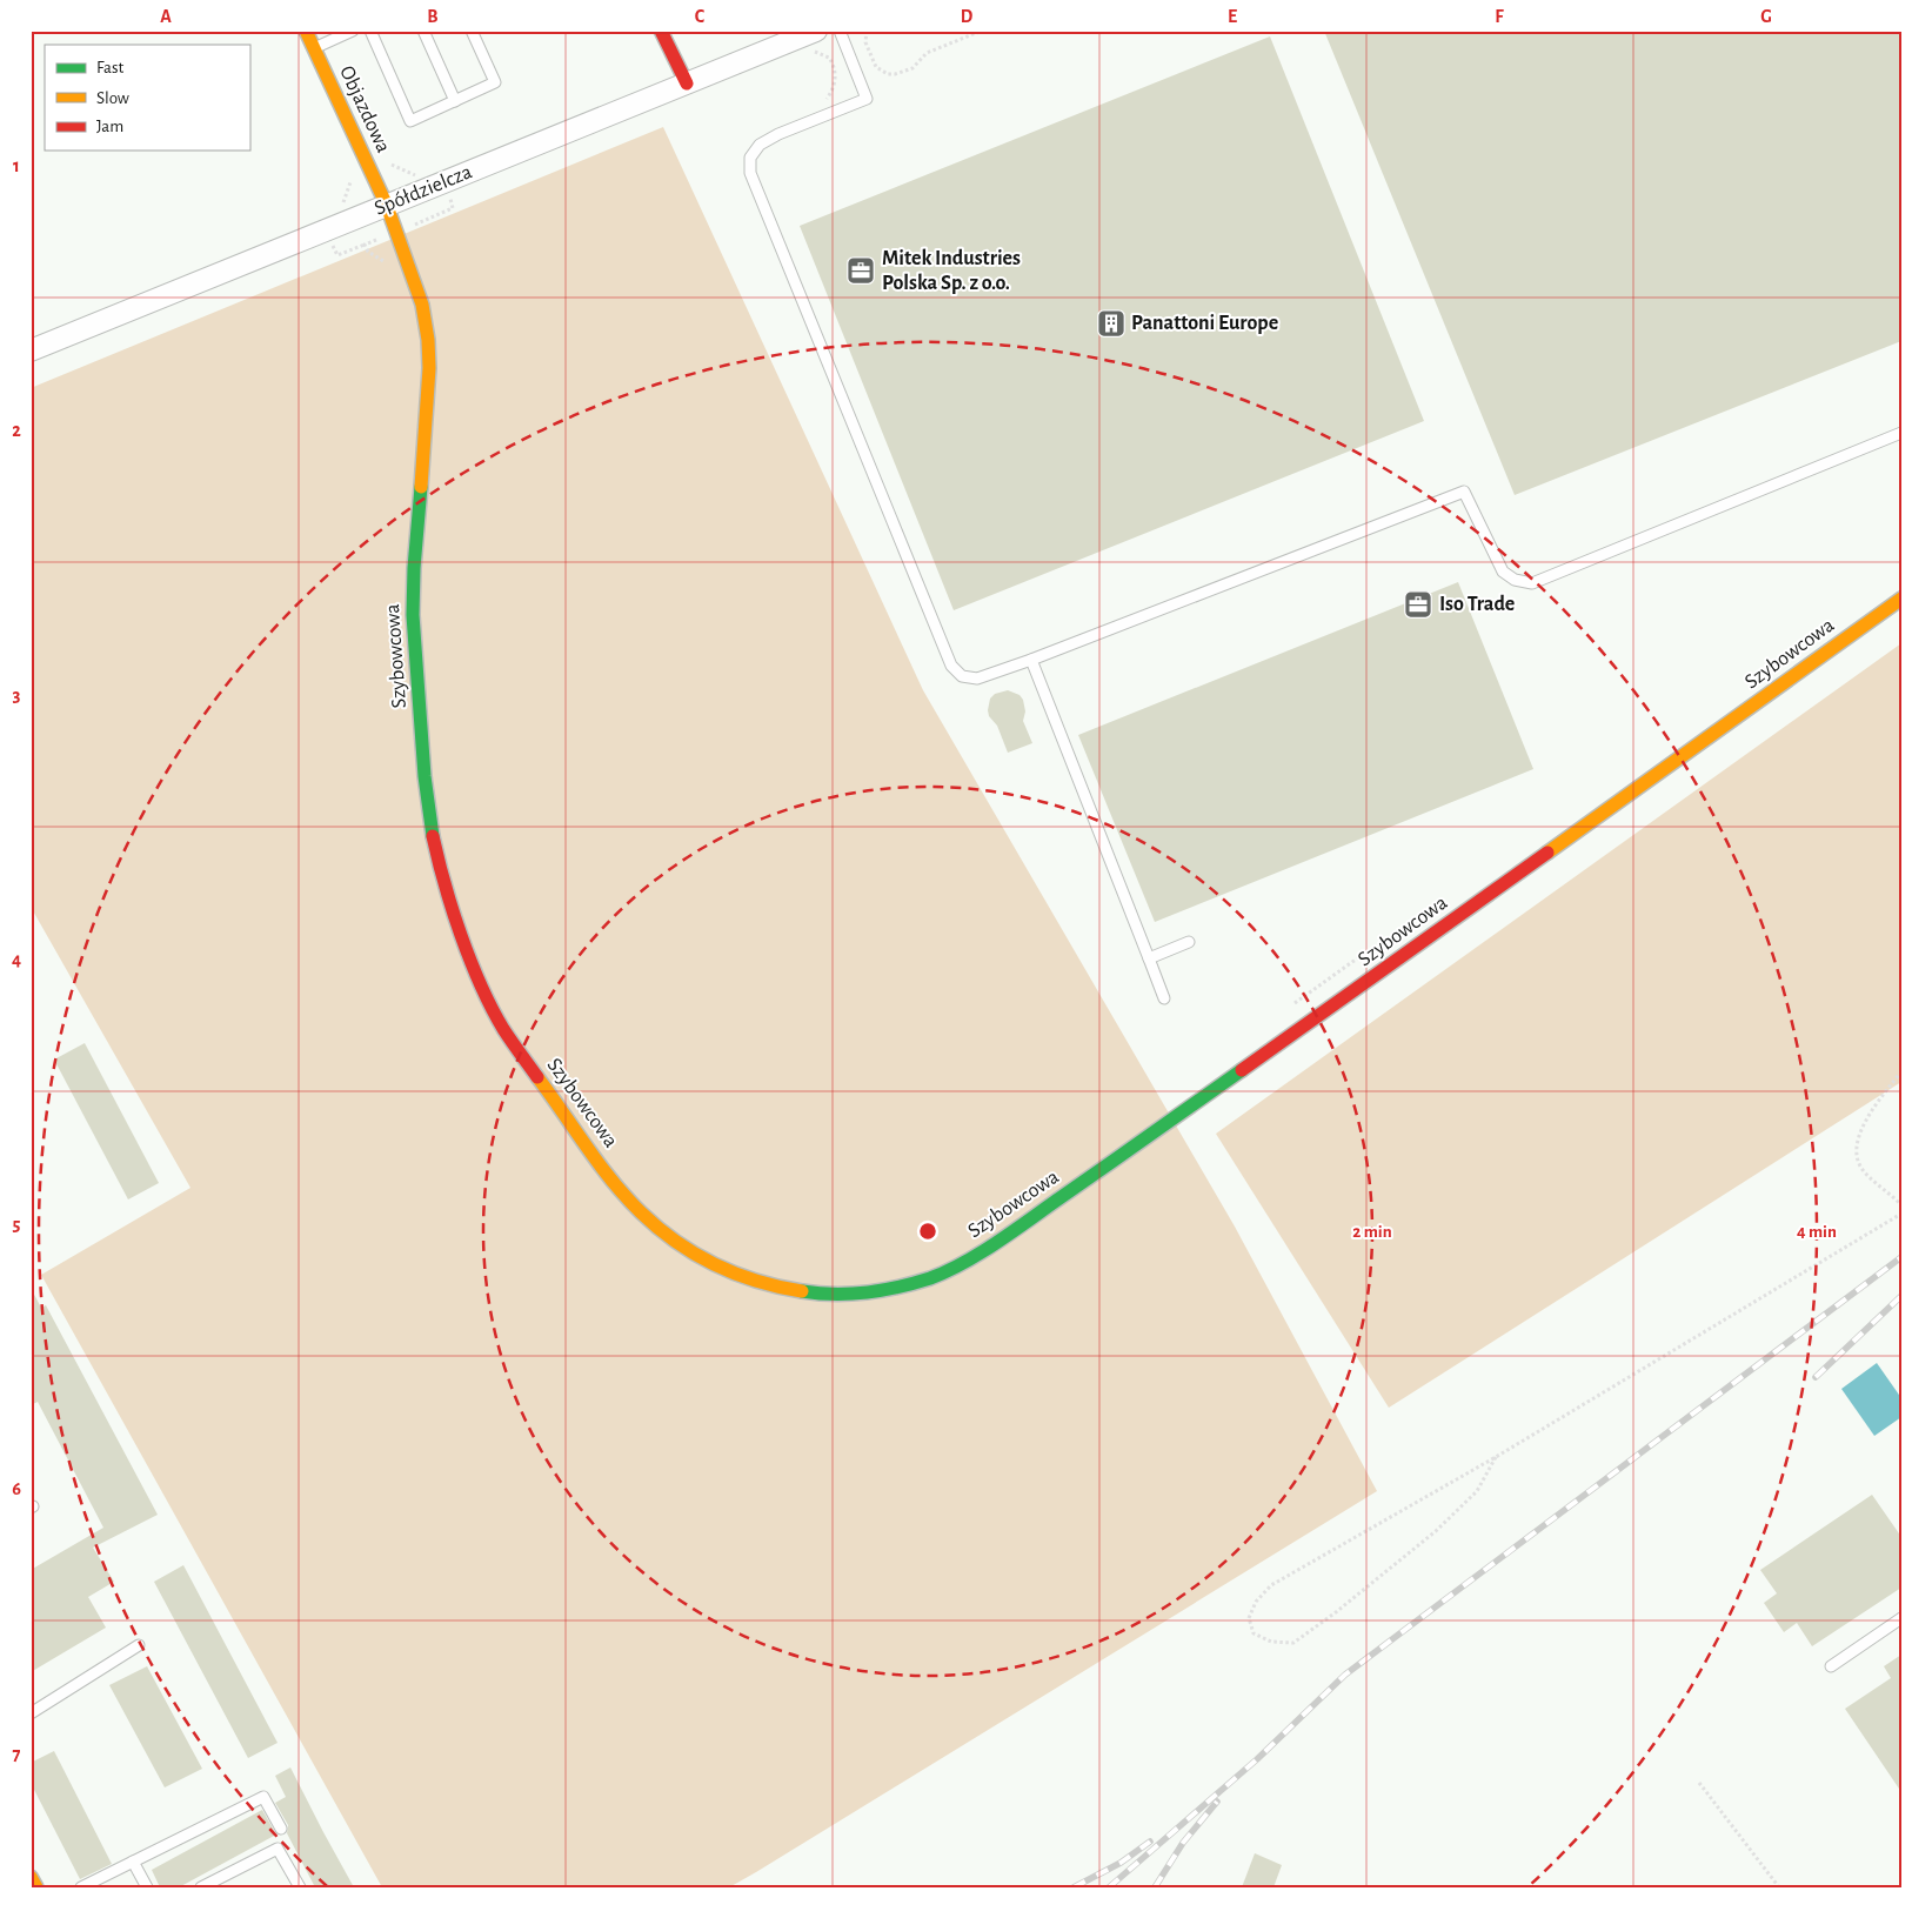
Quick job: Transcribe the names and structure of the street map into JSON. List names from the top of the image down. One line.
{"streets":{"street":["Objazdowa","Spółdzielcza","Szybowcowa"]},"crossings":[["Objazdowa","Spółdzielcza"],["Objazdowa","Szybowcowa"],["Spółdzielcza","Szybowcowa"]],"places":{"office":["Mitek Industries Polska Sp. z o.o.","Iso Trade"],"building":["Panattoni Europe"]},"legend":["Fast","Slow","Jam"],"grid":{"columns":["A","B","C","D","E","F","G"],"rows":["1","2","3","4","5","6","7"]},"rings":["2 min","4 min"]}
